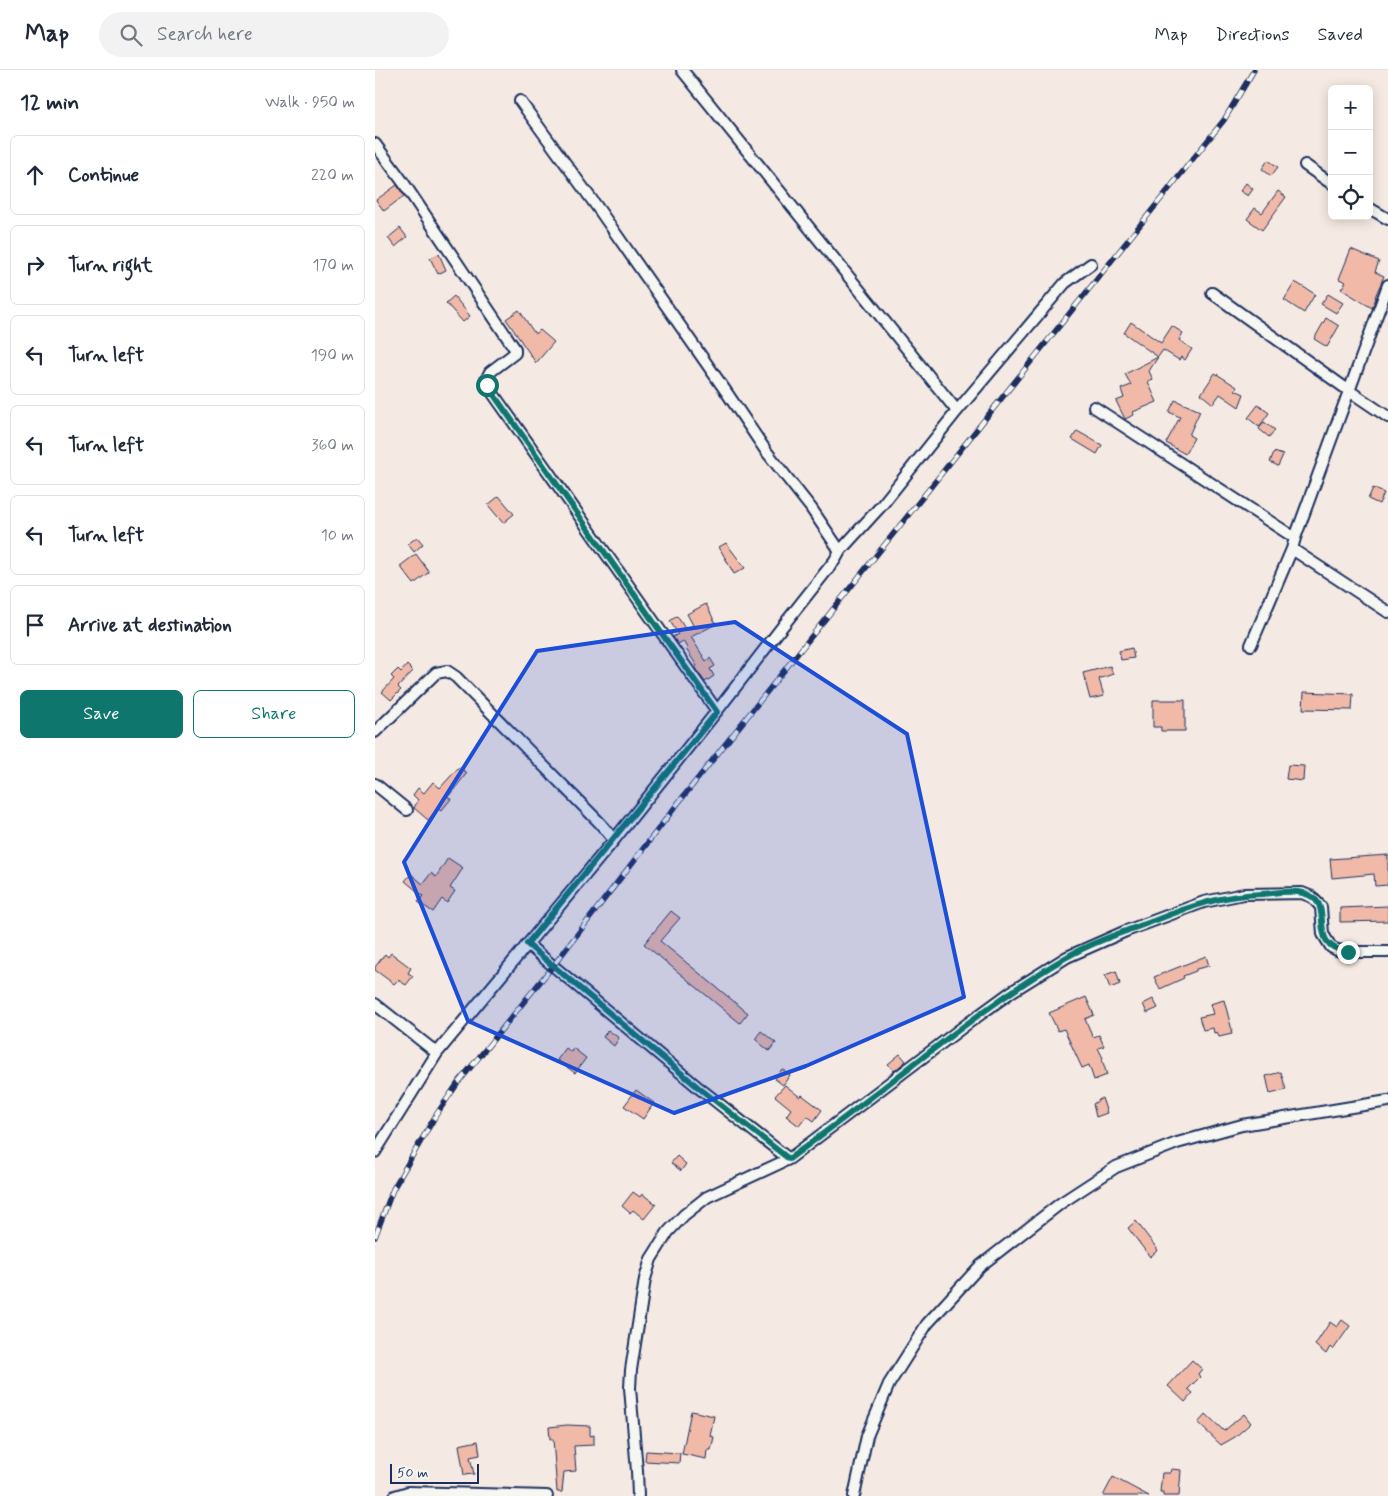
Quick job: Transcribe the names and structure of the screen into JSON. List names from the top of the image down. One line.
{"scale_bar":"50 m","page":{"header":"Map","search":"Search here","nav":["Map","Directions","Saved"],"heading":["12 min","Walk · 950 m"],"map_buttons":["+","−"],"list":[["Continue","220 m"],["Turn right","170 m"],["Turn left","190 m"],["Turn left","360 m"],["Turn left","10 m"],"Arrive at destination"],"buttons":["Save","Share"],"scale":"50 m"}}
